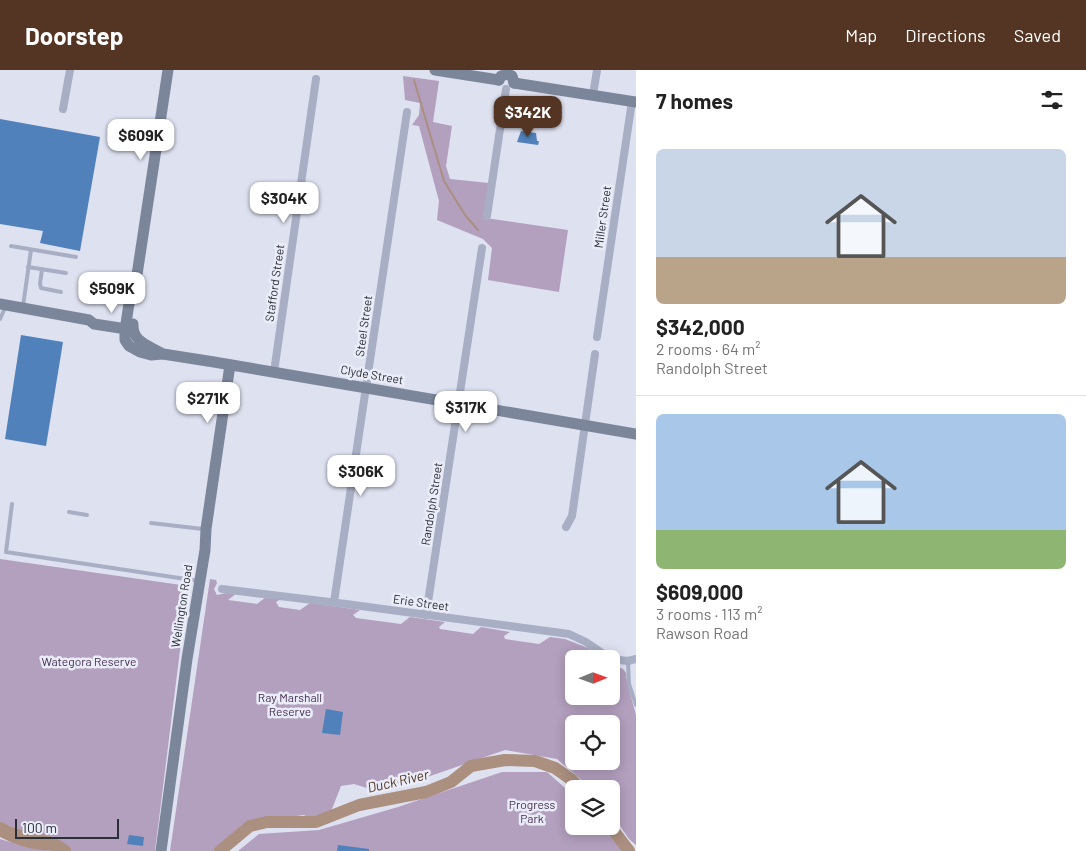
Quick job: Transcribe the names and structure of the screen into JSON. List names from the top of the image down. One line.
{"streets":{"main road":["Clyde Street","Wellington Road"],"street":["Miller Street","Stafford Street","Steel Street","Randolph Street","Erie Street"]},"crossings":[["Stafford Street","Clyde Street"],["Steel Street","Clyde Street"],["Steel Street","Erie Street"],["Clyde Street","Randolph Street"],["Clyde Street","Wellington Road"],["Randolph Street","Erie Street"]],"water":["Duck River"],"parks":["Wategora Reserve","Ray Marshall Reserve","Progress Park"],"scale_bar":"100 m","north":"right","page":{"header":"Doorstep","nav":["Map","Directions","Saved"],"heading":"7 homes","price":["$342K","$609K","$304K","$509K","$271K","$317K","$306K"],"list":[{"name":"$342,000","note":"2 rooms · 64 m² · Randolph Street"},{"name":"$609,000","note":"3 rooms · 113 m² · Rawson Road"}],"scale":"100 m"}}
